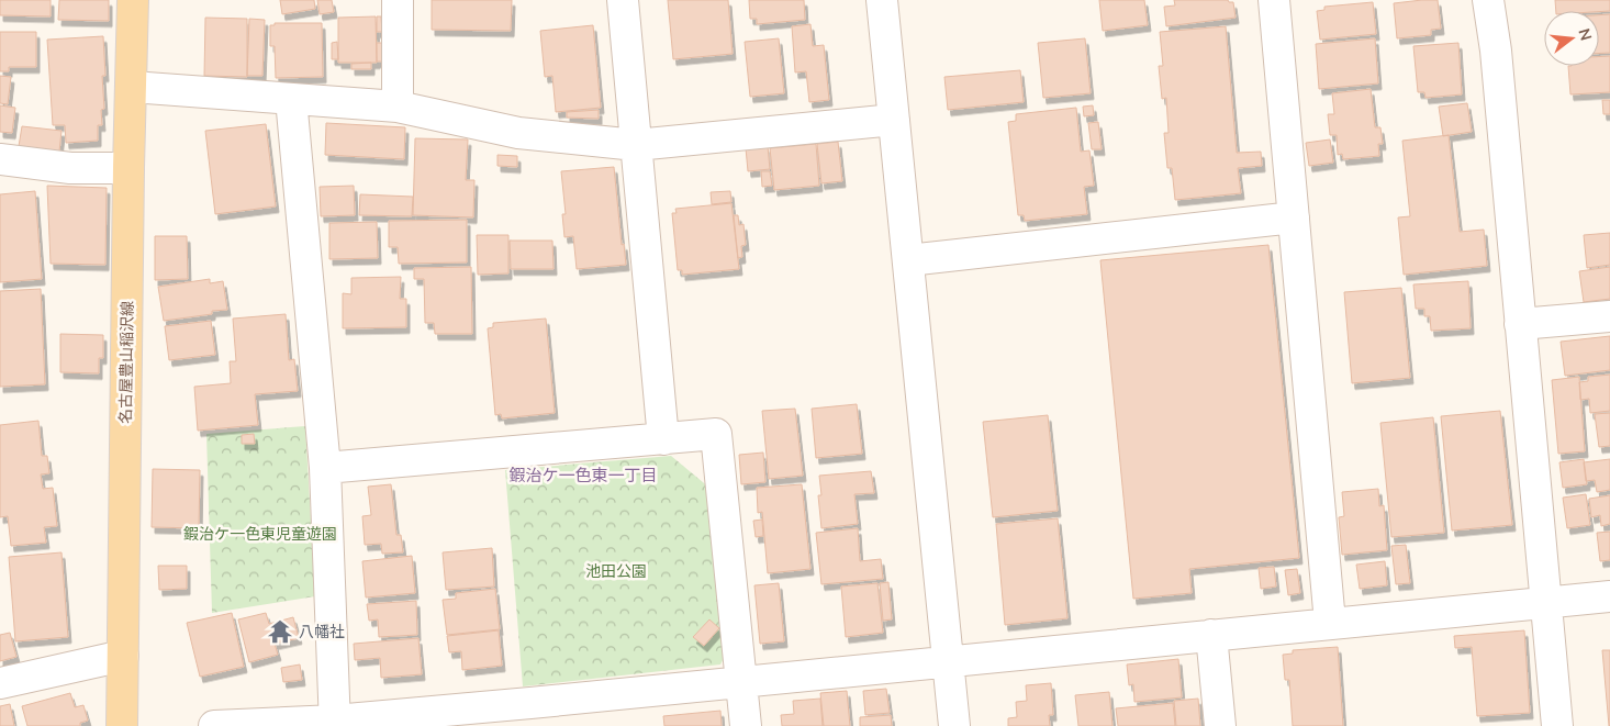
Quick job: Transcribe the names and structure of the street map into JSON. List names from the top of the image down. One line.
{"streets":{"main road":["名古屋豊山稲沢線"]},"districts":["鍜治ケ一色東一丁目"],"parks":["鍜治ケ一色東児童遊園","池田公園"],"places":{"temple":["八幡社"]},"north":"right"}
